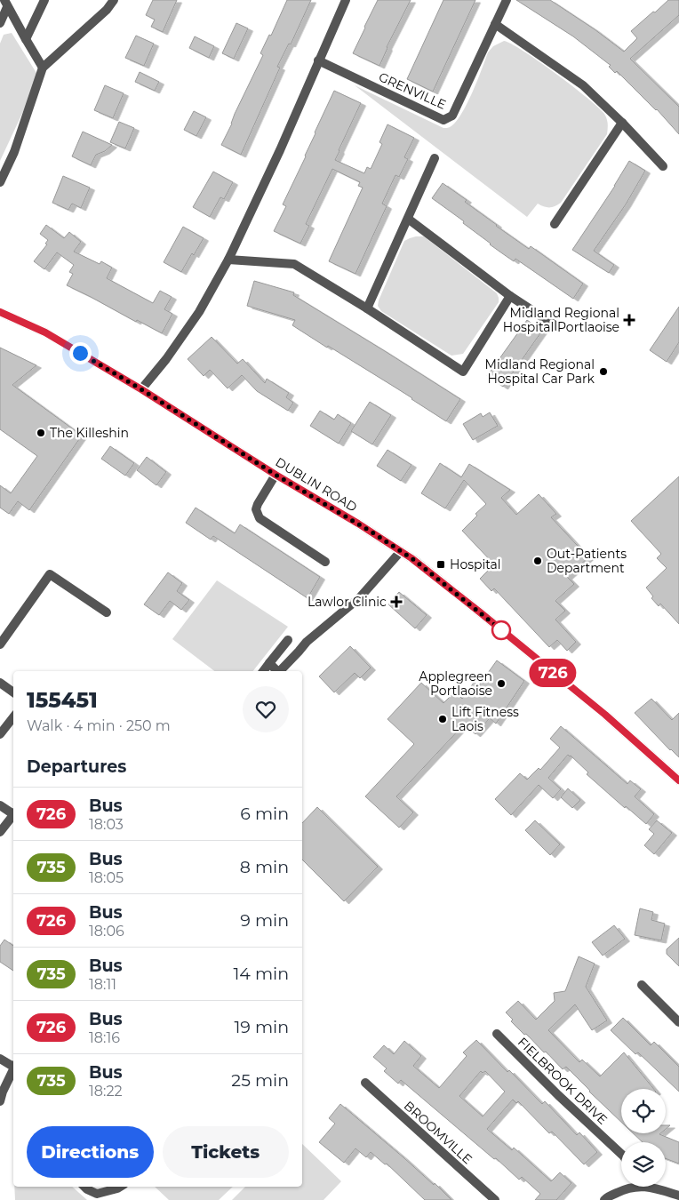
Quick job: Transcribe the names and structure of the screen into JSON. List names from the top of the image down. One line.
{"streets":{"main road":["DUBLIN ROAD"],"street":["GRENVILLE","FIELBROOK DRIVE","BROOMVILLE"]},"places":{"health":["Midland Regional Hospital Portlaoise","Lawlor Clinic"],"other":["Midland Regional Hospital Car Park","The Killeshin","Out-Patients Department","Applegreen Portlaoise","Lift Fitness Laois"],"transit":["Hospital"]},"lines":["bus line 726"],"page":{"on_map":"726","heading":[["155451","Walk · 4 min · 250 m"],"Departures"],"list":[{"mark":"726","name":"Bus","note":"18:03","value":"6 min"},{"mark":"735","name":"Bus","note":"18:05","value":"8 min"},{"mark":"726","name":"Bus","note":"18:06","value":"9 min"},{"mark":"735","name":"Bus","note":"18:11","value":"14 min"},{"mark":"726","name":"Bus","note":"18:16","value":"19 min"},{"mark":"735","name":"Bus","note":"18:22","value":"25 min"}],"buttons":["Directions","Tickets"]}}
